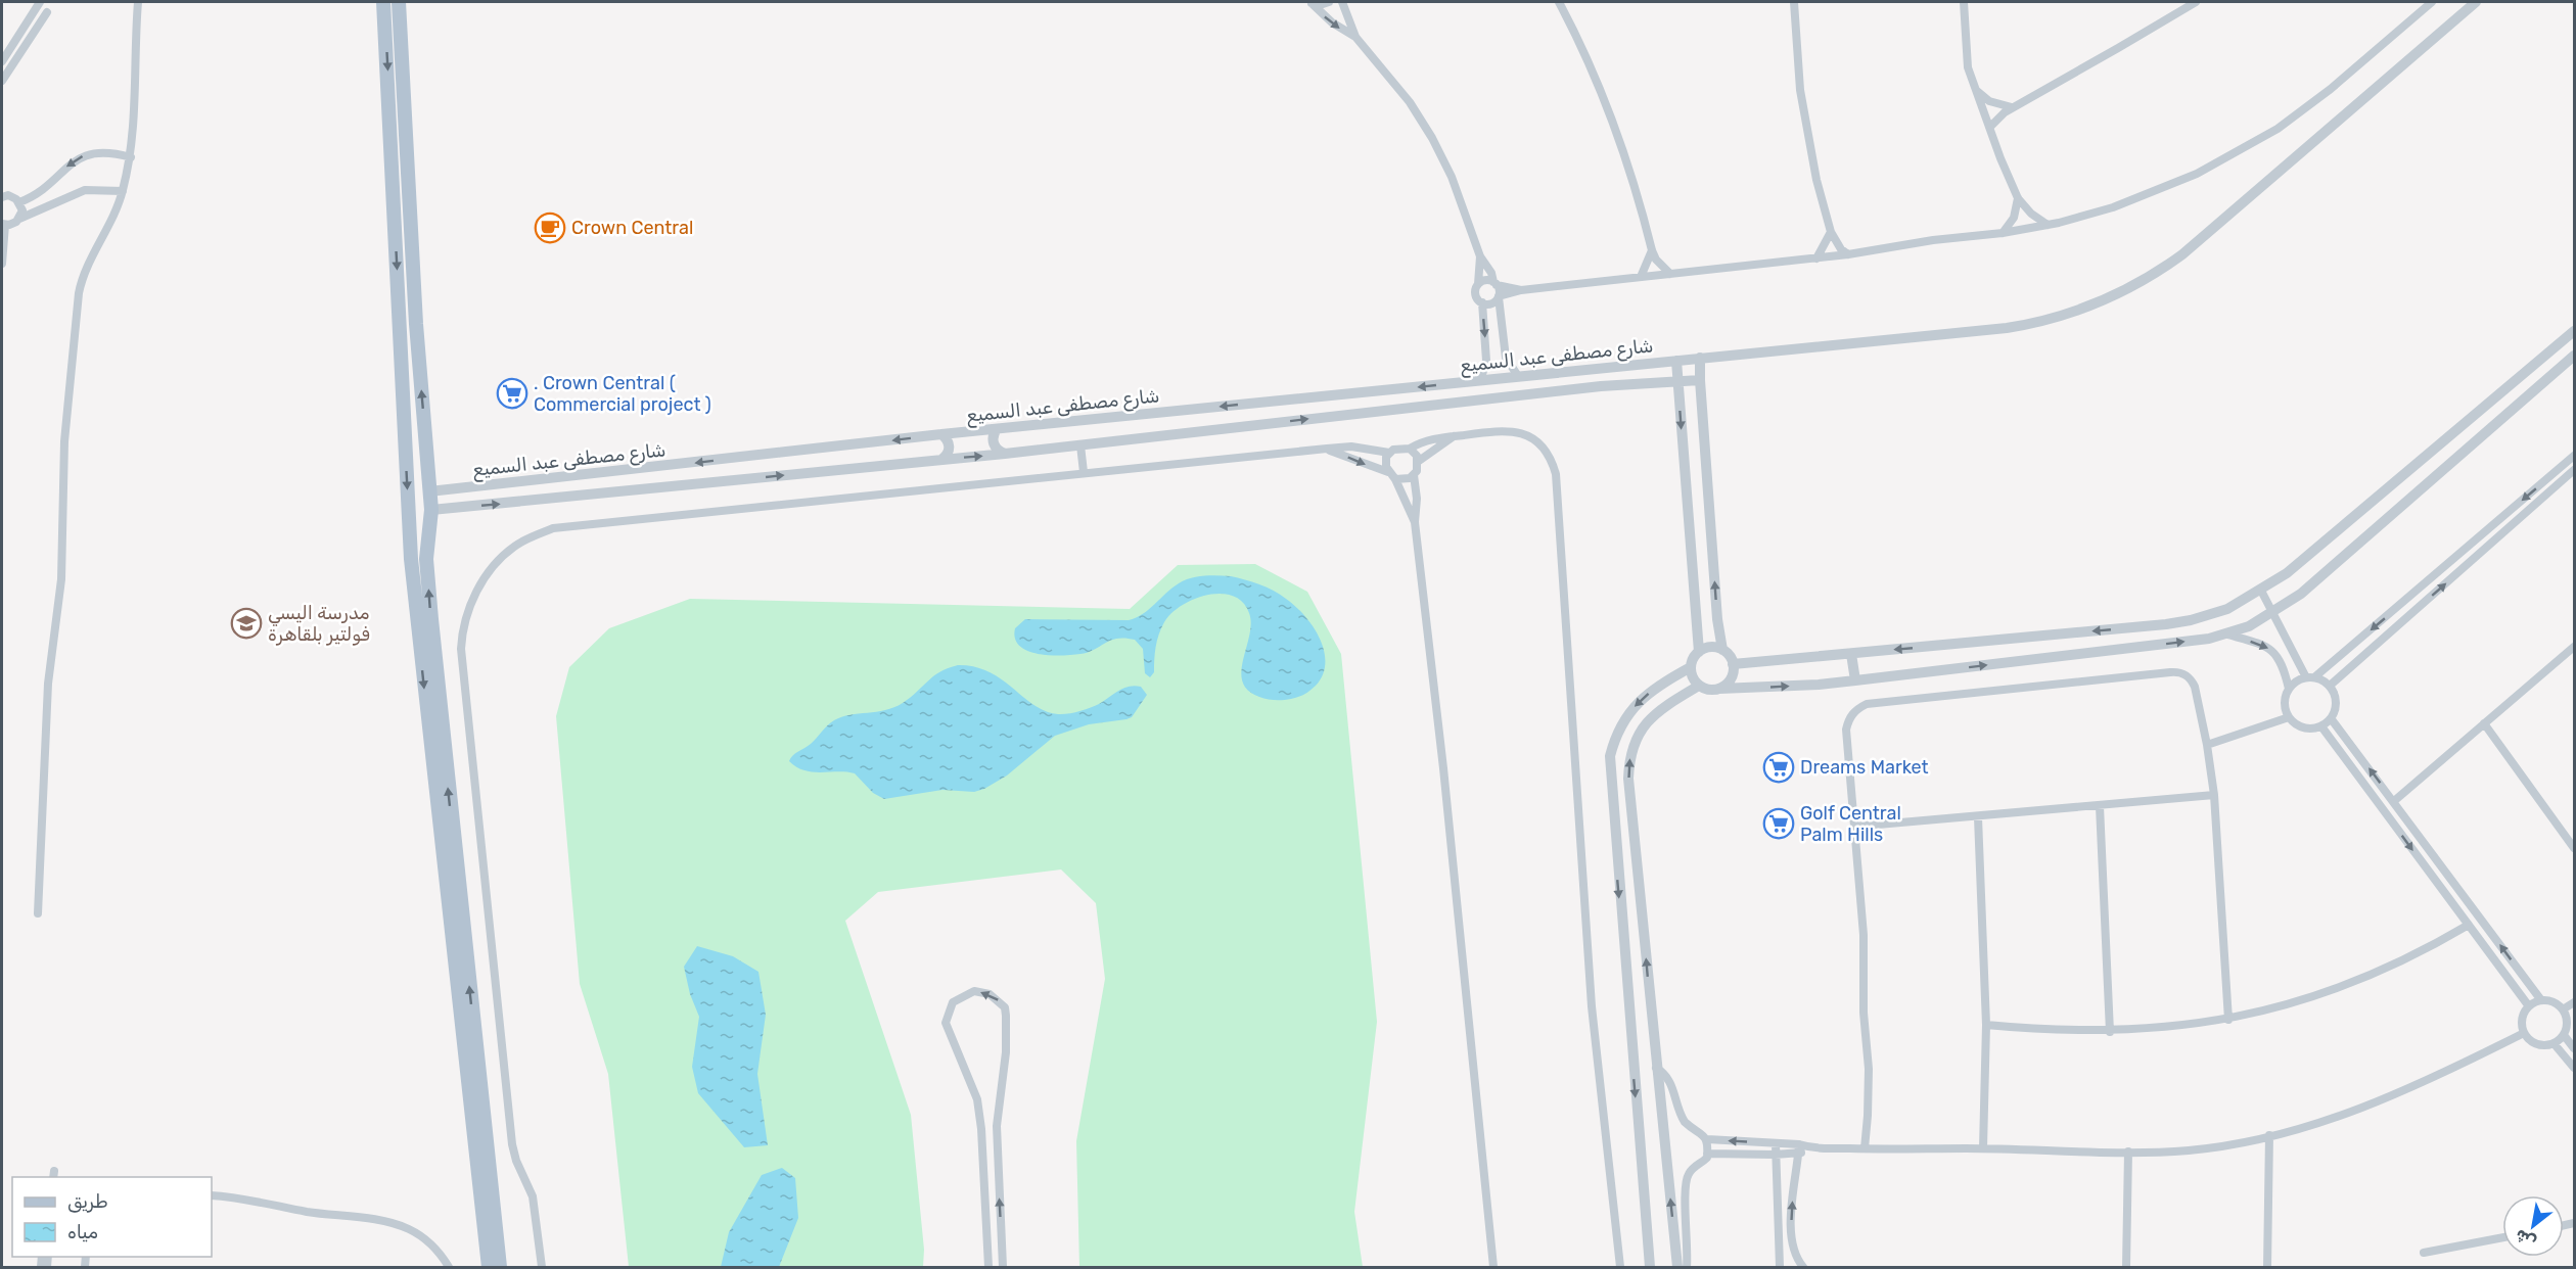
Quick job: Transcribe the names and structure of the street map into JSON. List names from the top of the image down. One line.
{"streets":{"street":["شارع مصطفى عبد السميع"]},"places":{"cafe":["Crown Central"],"supermarket":[". Crown Central ( Commercial project )","Dreams Market","Golf Central Palm Hills"],"school or university":["مدرسة اليسي فولتير بلقاهرة"]},"legend":["طريق","مياه"],"north":"bottom left"}
